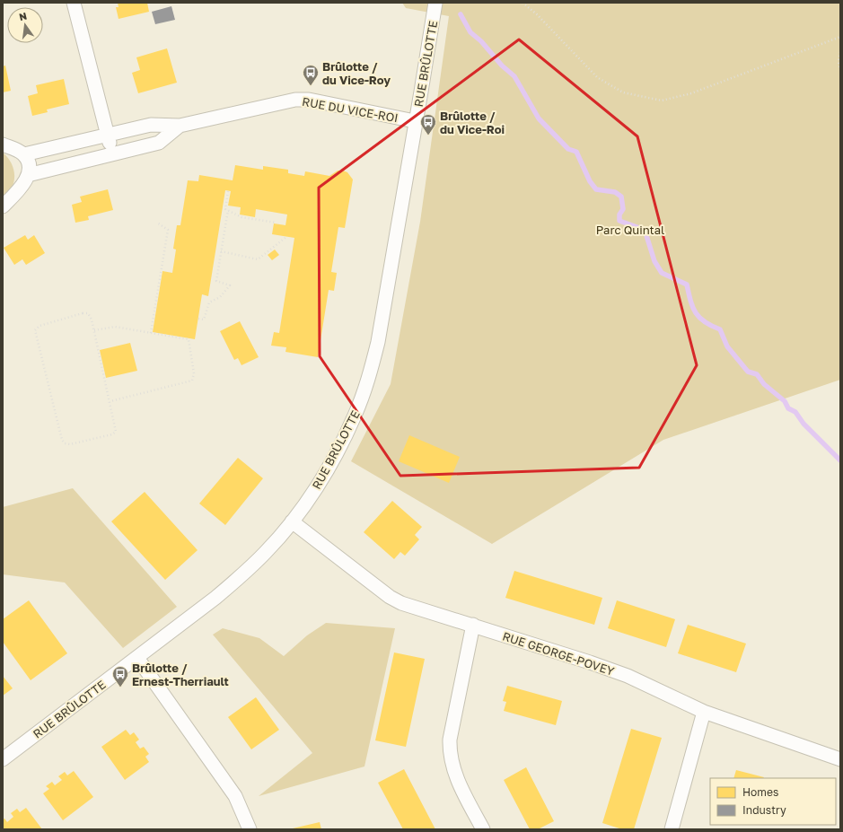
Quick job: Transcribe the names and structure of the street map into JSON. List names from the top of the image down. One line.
{"streets":{"street":["RUE BRÛLOTTE","RUE DU VICE-ROI","RUE GEORGE-POVEY"]},"crossings":[["RUE BRÛLOTTE","RUE DU VICE-ROI"],["RUE BRÛLOTTE","RUE GEORGE-POVEY"]],"parks":["Parc Quintal"],"places":{"bus stop":["Brûlotte / du Vice-Roy","Brûlotte / du Vice-Roi","Brûlotte / Ernest-Therriault"]},"legend":["Homes","Industry"],"north":"top"}
